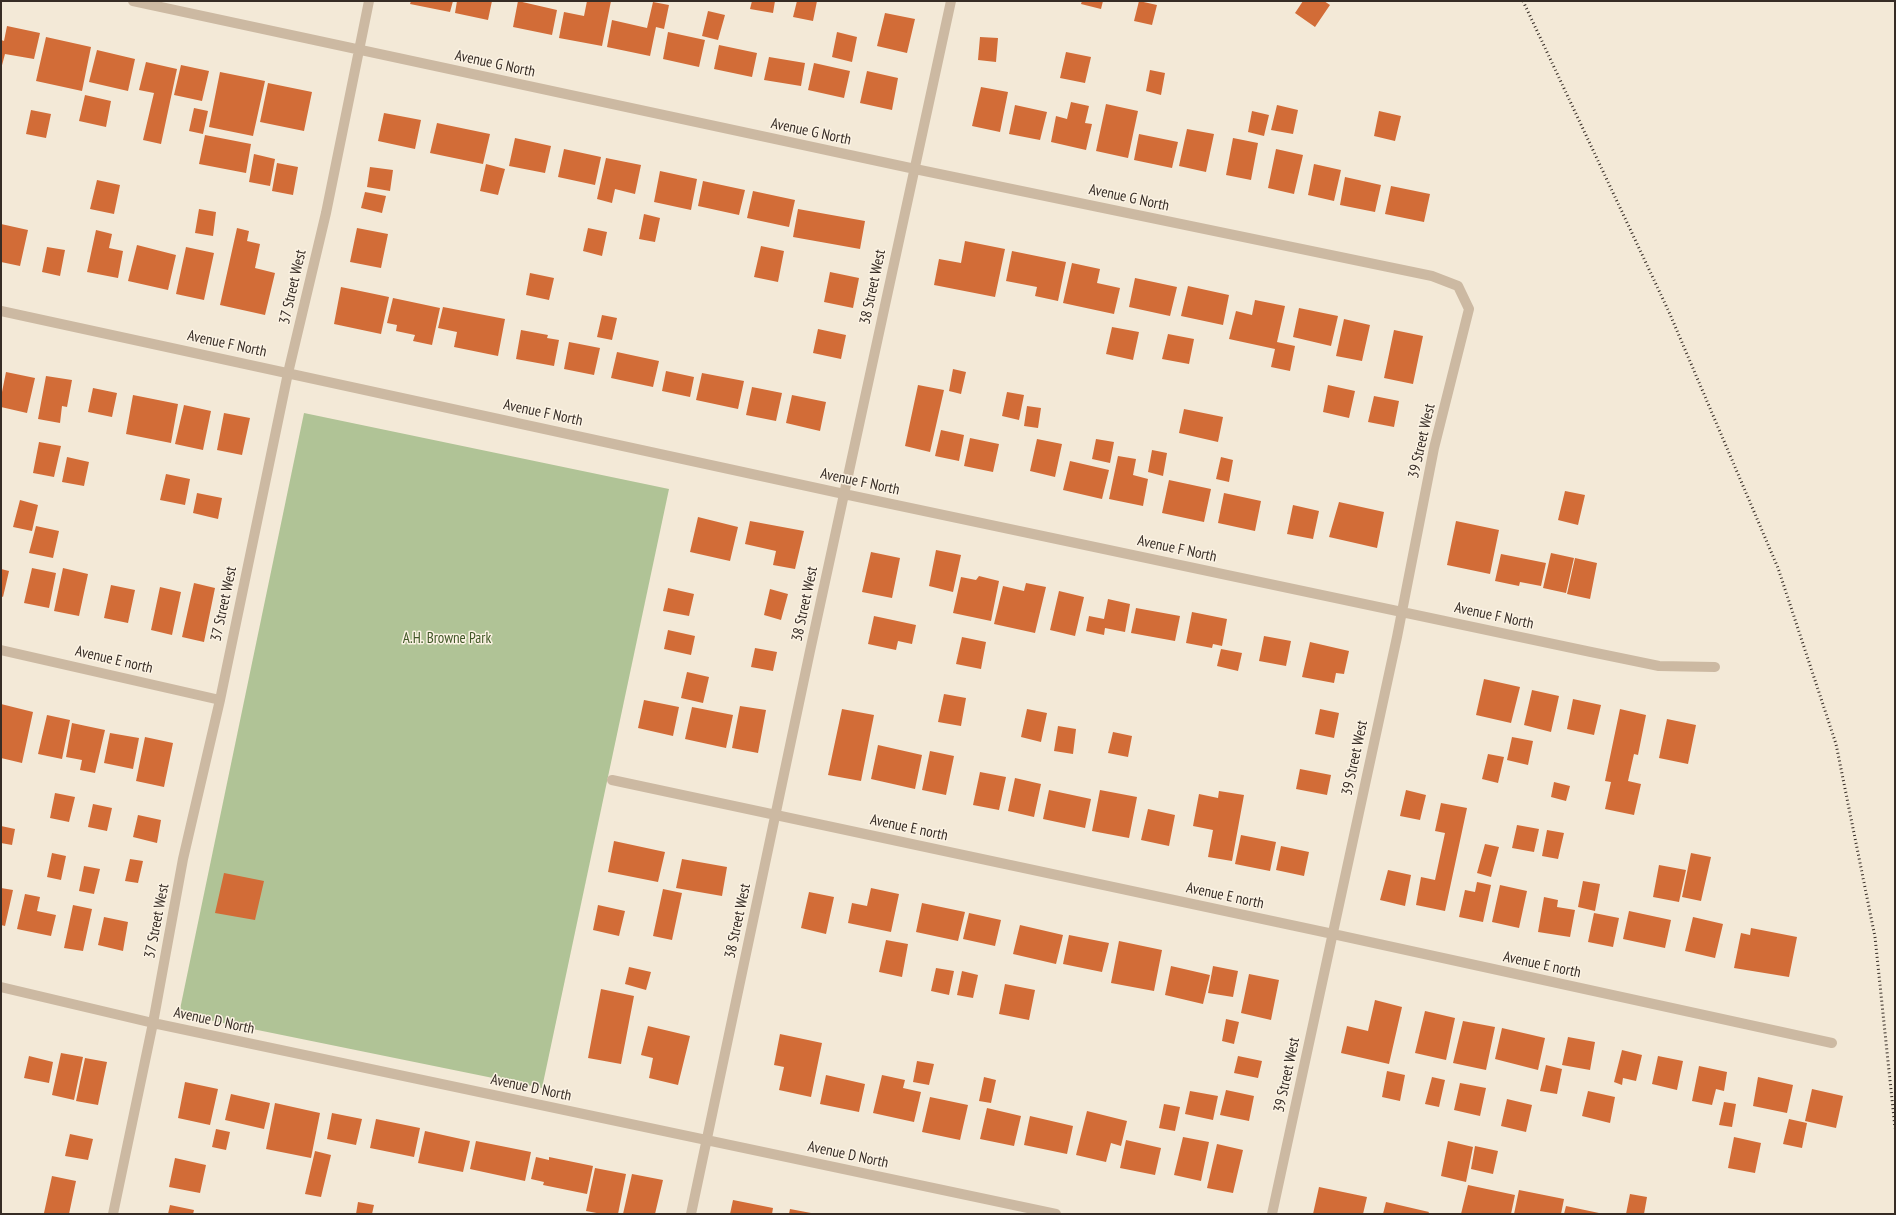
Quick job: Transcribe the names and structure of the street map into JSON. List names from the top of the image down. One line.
{"streets":{"street":["Avenue G North","37 Street West","38 Street West","Avenue F North","39 Street West","Avenue E north","Avenue D North"]},"crossings":[["Avenue G North","37 Street West"],["Avenue G North","38 Street West"],["Avenue G North","39 Street West"],["37 Street West","Avenue F North"],["37 Street West","Avenue E north"],["37 Street West","Avenue D North"],["38 Street West","Avenue F North"],["38 Street West","Avenue E north"],["38 Street West","Avenue D North"],["Avenue F North","39 Street West"],["39 Street West","Avenue E north"]],"parks":["A.H. Browne Park"]}
